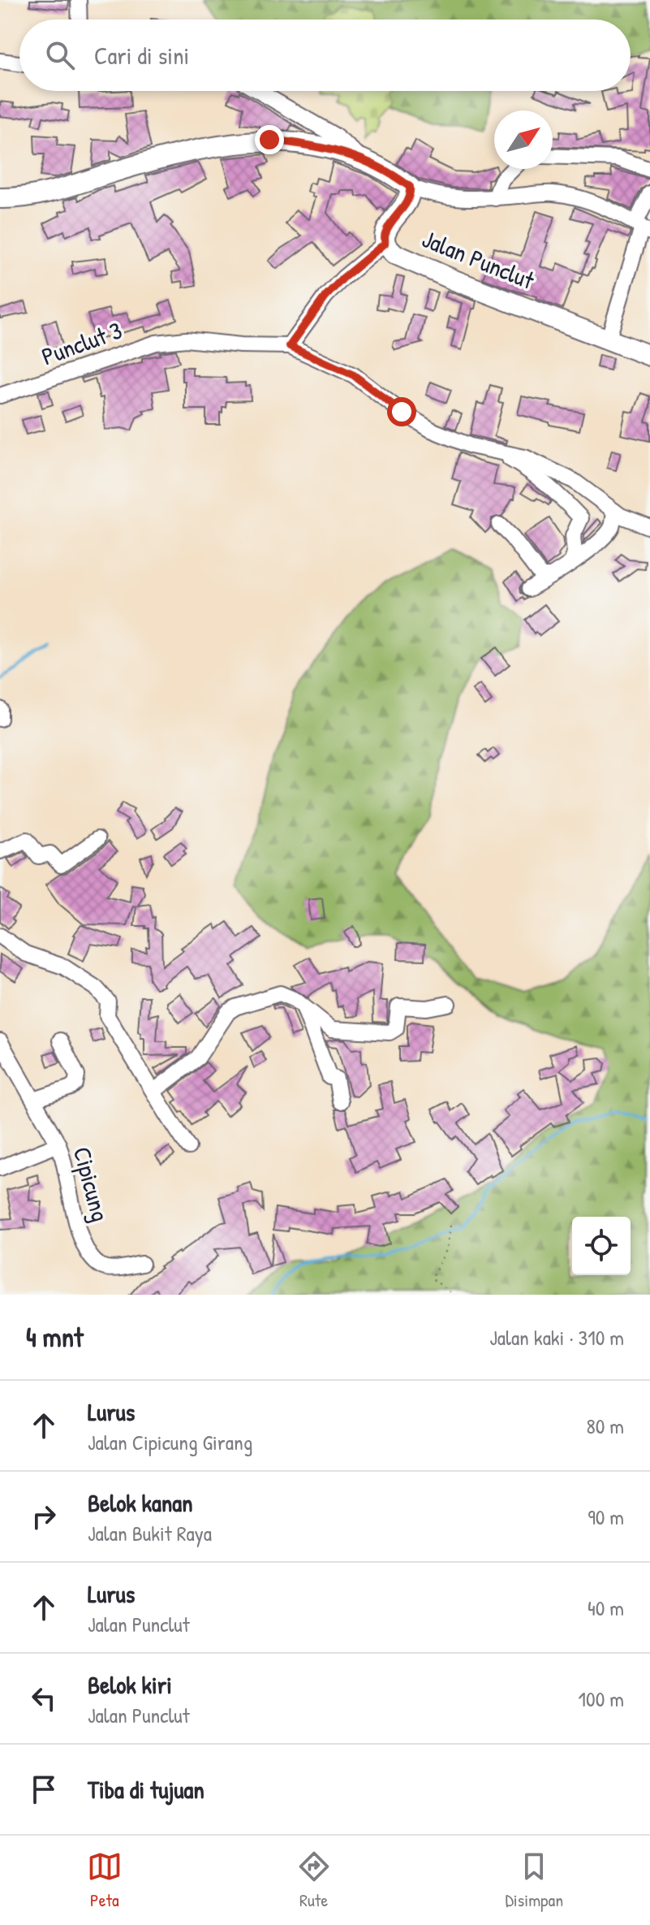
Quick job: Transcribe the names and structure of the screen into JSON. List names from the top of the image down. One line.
{"streets":{"main road":["Jalan Punclut"],"street":["Punclut 3","Cipicung"]},"north":"top right","page":{"search":"Cari di sini","heading":["4 mnt","Jalan kaki · 310 m"],"list":[["Lurus","Jalan Cipicung Girang","80 m"],["Belok kanan","Jalan Bukit Raya","90 m"],["Lurus","Jalan Punclut","40 m"],["Belok kiri","Jalan Punclut","100 m"],"Tiba di tujuan"],"nav":["Peta","Rute","Disimpan"]}}
